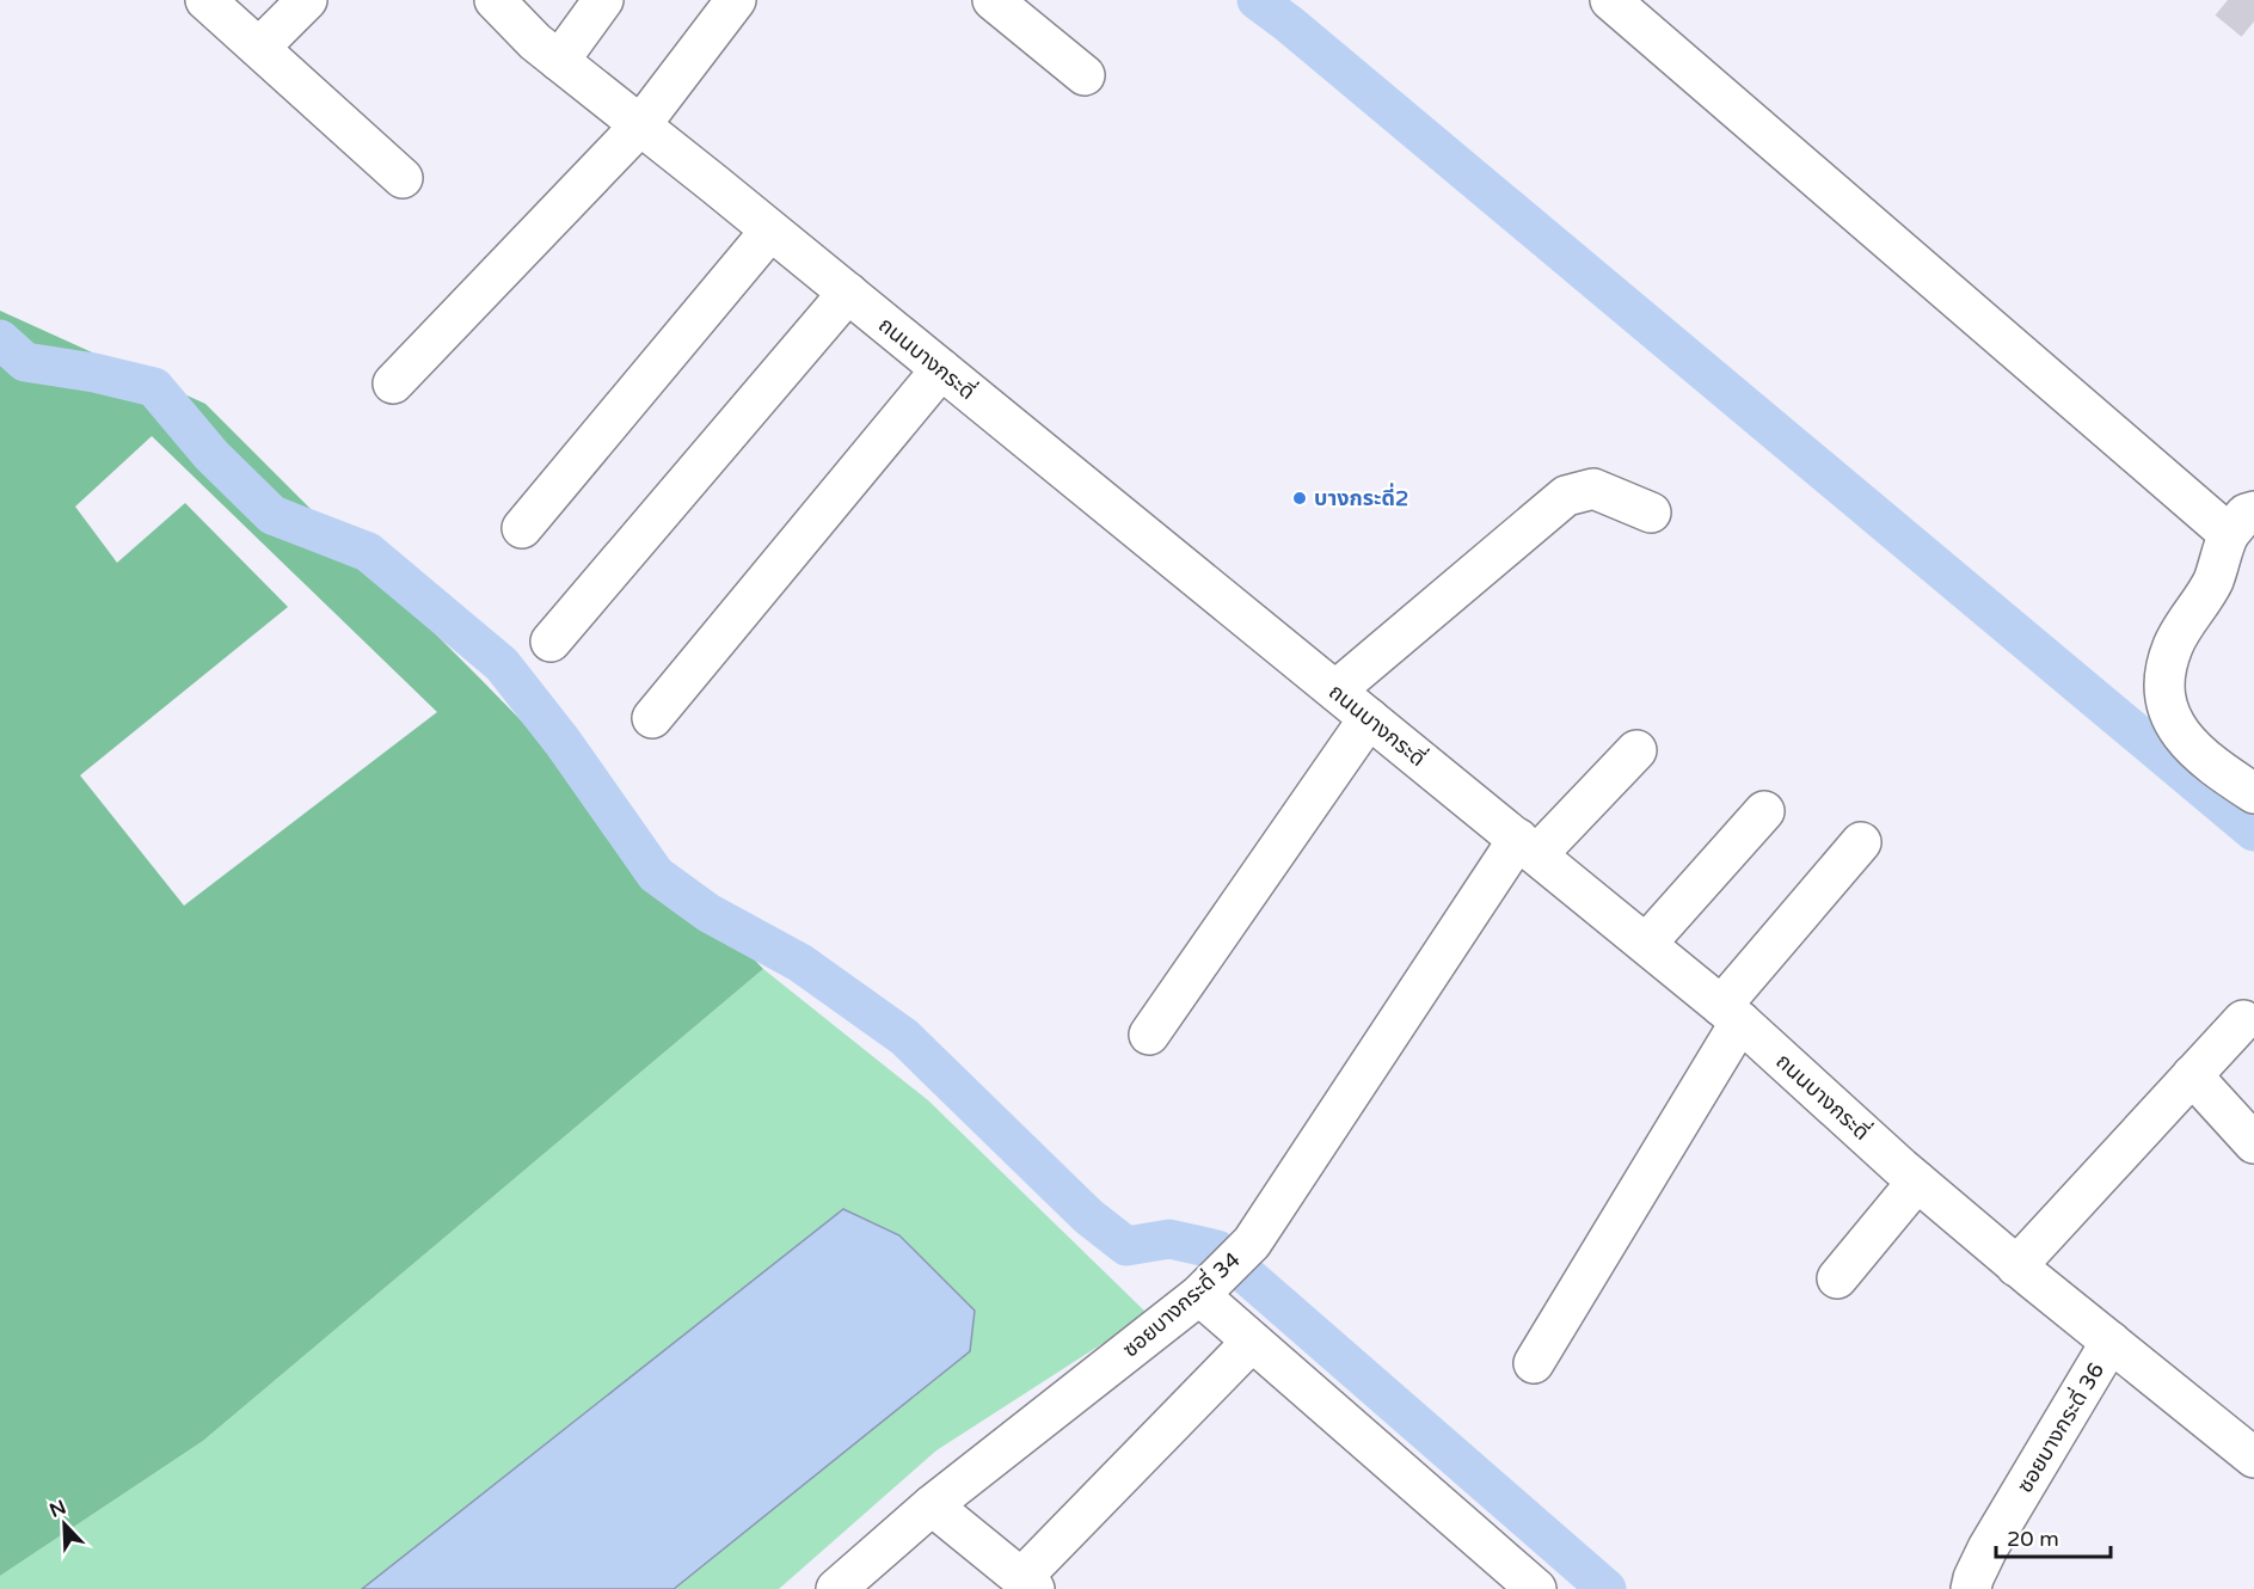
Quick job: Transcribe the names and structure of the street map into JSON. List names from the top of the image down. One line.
{"streets":{"street":["ถนนบางกระดี่","ซอยบางกระดี่ 34","ซอยบางกระดี่ 36"]},"crossings":[["ถนนบางกระดี่","ซอยบางกระดี่ 34"],["ถนนบางกระดี่","ซอยบางกระดี่ 36"]],"places":["บางกระดี่2"],"scale_bar":"20 m","north":"top left"}
